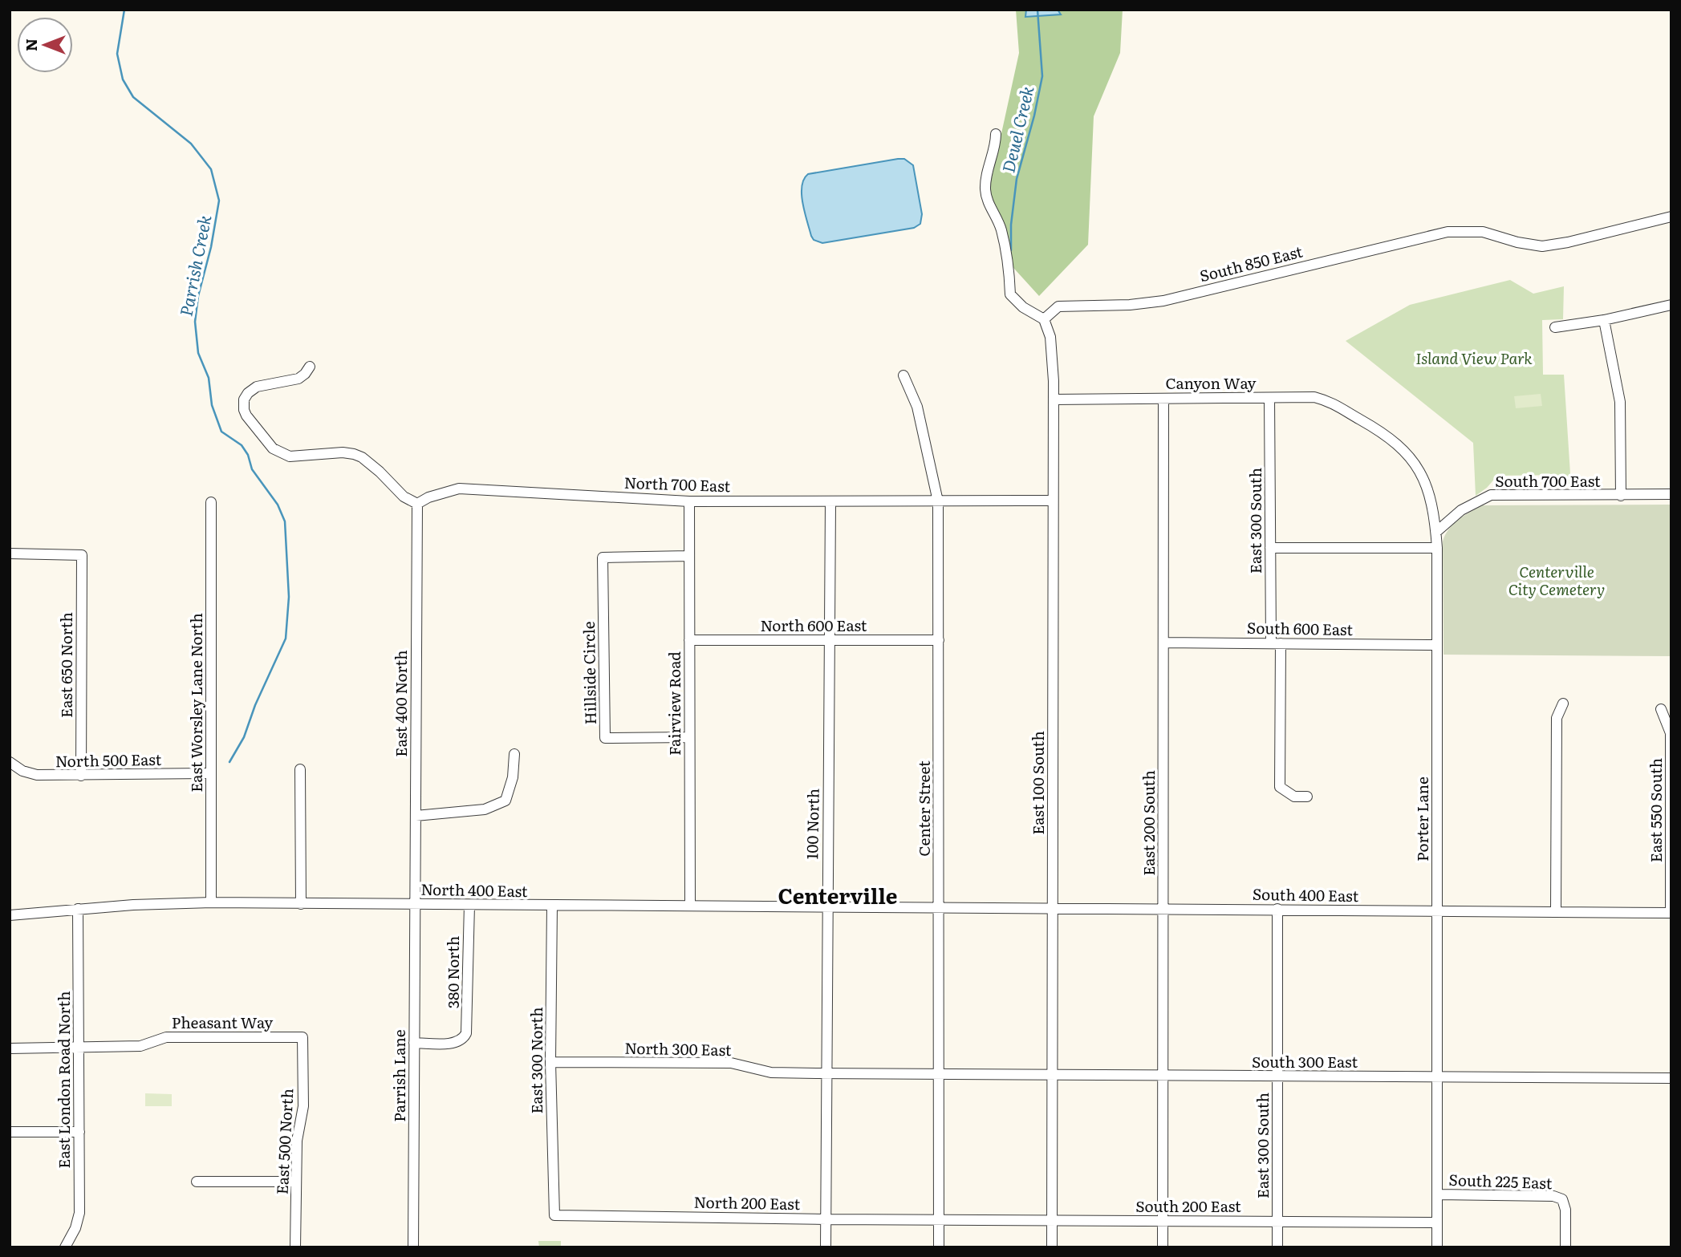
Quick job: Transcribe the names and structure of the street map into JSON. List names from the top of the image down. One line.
{"streets":{"street":["South 850 East","Canyon Way","South 700 East","North 700 East","East 300 South","North 600 East","South 600 East","East 650 North","Hillside Circle","East Worsley Lane North","East 400 North","Fairview Road","North 500 East","East 100 South","Center Street","East 550 South","Porter Lane","East 200 South","100 North","North 400 East","South 400 East","380 North","Pheasant Way","North 300 East","East 300 North","South 300 East","Parrish Lane","East London Road North","East 500 North","South 225 East","North 200 East","South 200 East"]},"crossings":[["South 850 East","East 100 South"],["Canyon Way","East 300 South"],["Canyon Way","East 100 South"],["Canyon Way","Porter Lane"],["Canyon Way","East 200 South"],["South 700 East","Porter Lane"],["North 700 East","East 400 North"],["North 700 East","Fairview Road"],["North 700 East","Center Street"],["North 700 East","100 North"],["East 300 South","South 600 East"],["East 300 South","South 400 East"],["East 300 South","South 300 East"],["East 300 South","South 200 East"],["North 600 East","Fairview Road"],["North 600 East","Center Street"],["North 600 East","100 North"],["South 600 East","Porter Lane"],["South 600 East","East 200 South"],["East 650 North","North 500 East"],["Hillside Circle","Fairview Road"],["East Worsley Lane North","North 500 East"],["East Worsley Lane North","North 400 East"],["East 400 North","North 400 East"],["East 400 North","Parrish Lane"],["Fairview Road","North 400 East"],["East 100 South","South 400 East"],["East 100 South","South 300 East"],["East 100 South","South 200 East"],["Center Street","North 400 East"],["Center Street","South 400 East"],["Center Street","North 300 East"],["Center Street","South 300 East"],["Center Street","North 200 East"],["Center Street","South 200 East"],["East 550 South","South 400 East"],["Porter Lane","South 400 East"],["Porter Lane","South 300 East"],["Porter Lane","South 225 East"],["Porter Lane","South 200 East"],["East 200 South","South 400 East"],["East 200 South","South 300 East"],["East 200 South","South 200 East"],["100 North","North 400 East"],["100 North","North 300 East"],["100 North","North 200 East"],["North 400 East","South 400 East"],["North 400 East","380 North"],["North 400 East","East 300 North"],["North 400 East","Parrish Lane"],["North 400 East","East London Road North"],["380 North","Parrish Lane"],["Pheasant Way","East London Road North"],["Pheasant Way","East 500 North"],["North 300 East","East 300 North"],["North 300 East","South 300 East"],["East 300 North","North 200 East"],["North 200 East","South 200 East"]],"districts":["Centerville"],"water":["Deuel Creek","Parrish Creek"],"parks":["Island View Park","Centerville City Cemetery"],"north":"left"}
